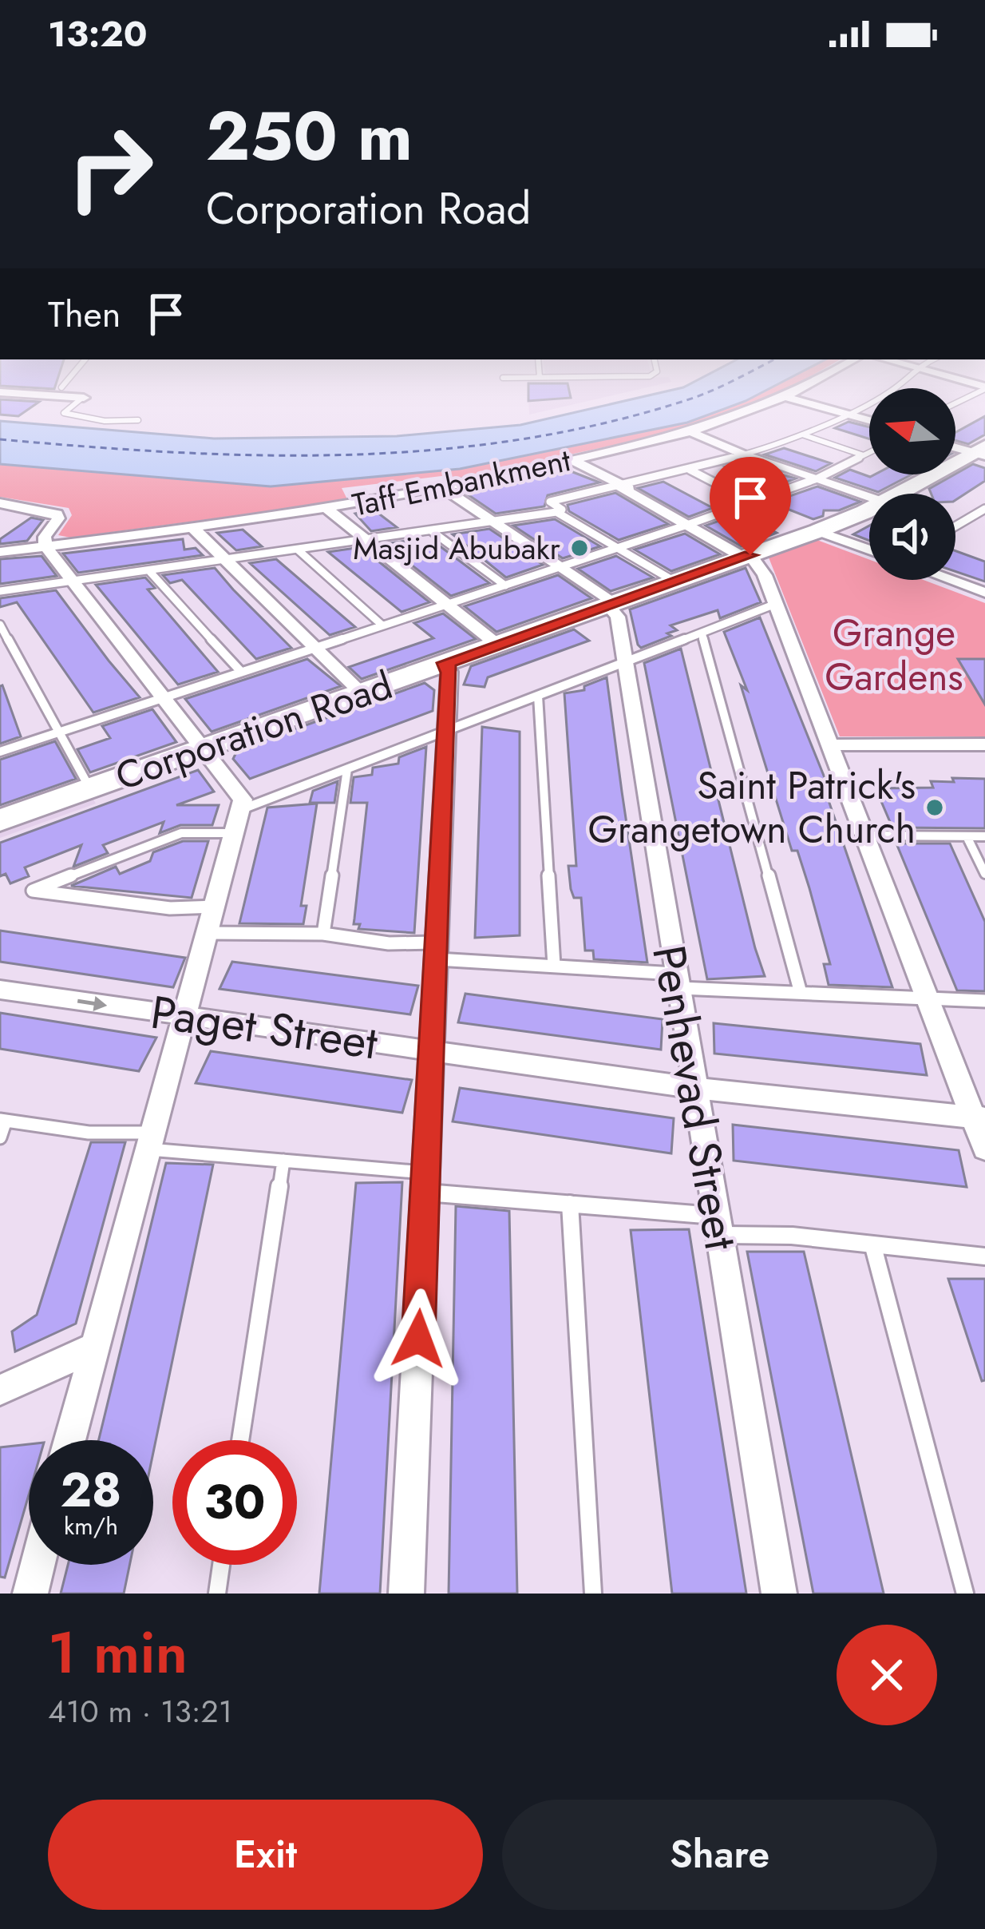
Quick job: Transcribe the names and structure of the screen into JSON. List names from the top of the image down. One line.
{"streets":{"main road":["Corporation Road"],"street":["Taff Embankment","Paget Street","Penhevad Street"]},"crossings":[["Corporation Road","Penhevad Street"],["Paget Street","Penhevad Street"]],"parks":["Grange Gardens"],"places":["Masjid Abubakr","Saint Patrick's Grangetown Church"],"north":"left","page":{"status":"13:20","turn":["250 m","Corporation Road"],"then":"Then","speed":"28 km/h","limit":"30","heading":["1 min","410 m · 13:21"],"buttons":["Exit","Share"]}}
